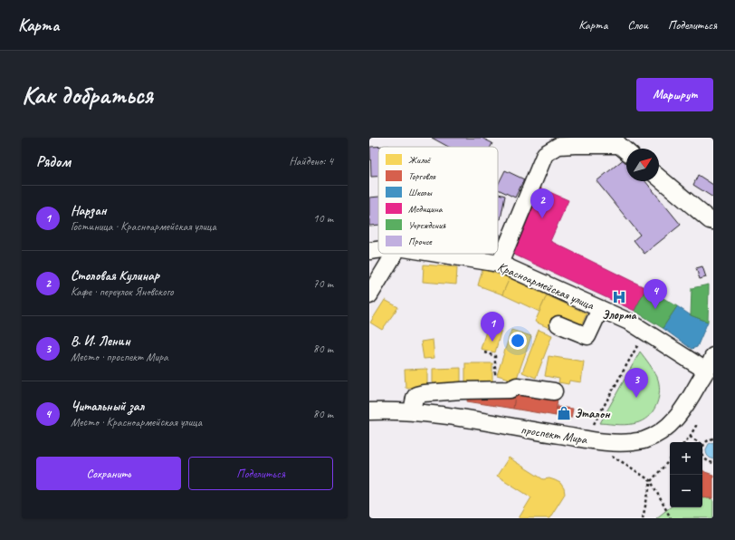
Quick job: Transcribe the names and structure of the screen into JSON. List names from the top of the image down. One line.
{"streets":{"street":["Красноармейская улица","проспект Мира"]},"crossings":[["Красноармейская улица","проспект Мира"]],"places":{"hospital":["Элорма"],"shop":["Эталон"]},"legend":["Жильё","Торговля","Школы","Медицина","Учреждения","Прочее"],"north":"top right","page":{"header":"Карта","nav":["Карта","Слои","Поделиться"],"buttons":["Маршрут",["Сохранить","Поделиться"]],"title":"Как добраться","heading":["Рядом","Найдено: 4"],"list":[{"mark":"1","name":"Нарзан","note":"Гостиница · Красноармейская улица","value":"10 m"},{"mark":"2","name":"Столовая Кулинар","note":"Кафе · переулок Яновского","value":"70 m"},{"mark":"3","name":"В. И. Ленин","note":"Место · проспект Мира","value":"80 m"},{"mark":"4","name":"Читальный зал","note":"Место · Красноармейская улица","value":"80 m"}],"pins":["2","4","1","3"],"map_buttons":["+","−"]}}
